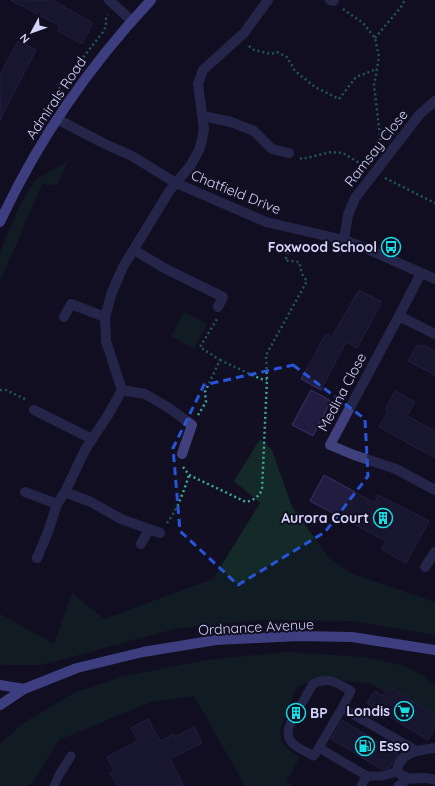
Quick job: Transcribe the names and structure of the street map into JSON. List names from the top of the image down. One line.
{"streets":{"street":["Admirals Road","Ramsay Close","Chatfield Drive","Medina Close","Ordnance Avenue"]},"crossings":[["Admirals Road","Chatfield Drive"],["Ramsay Close","Chatfield Drive"],["Chatfield Drive","Medina Close"]],"places":{"bus stop":["Foxwood School"],"building":["Aurora Court","BP"],"supermarket":["Londis"],"fuel station":["Esso"]},"north":"bottom left"}
